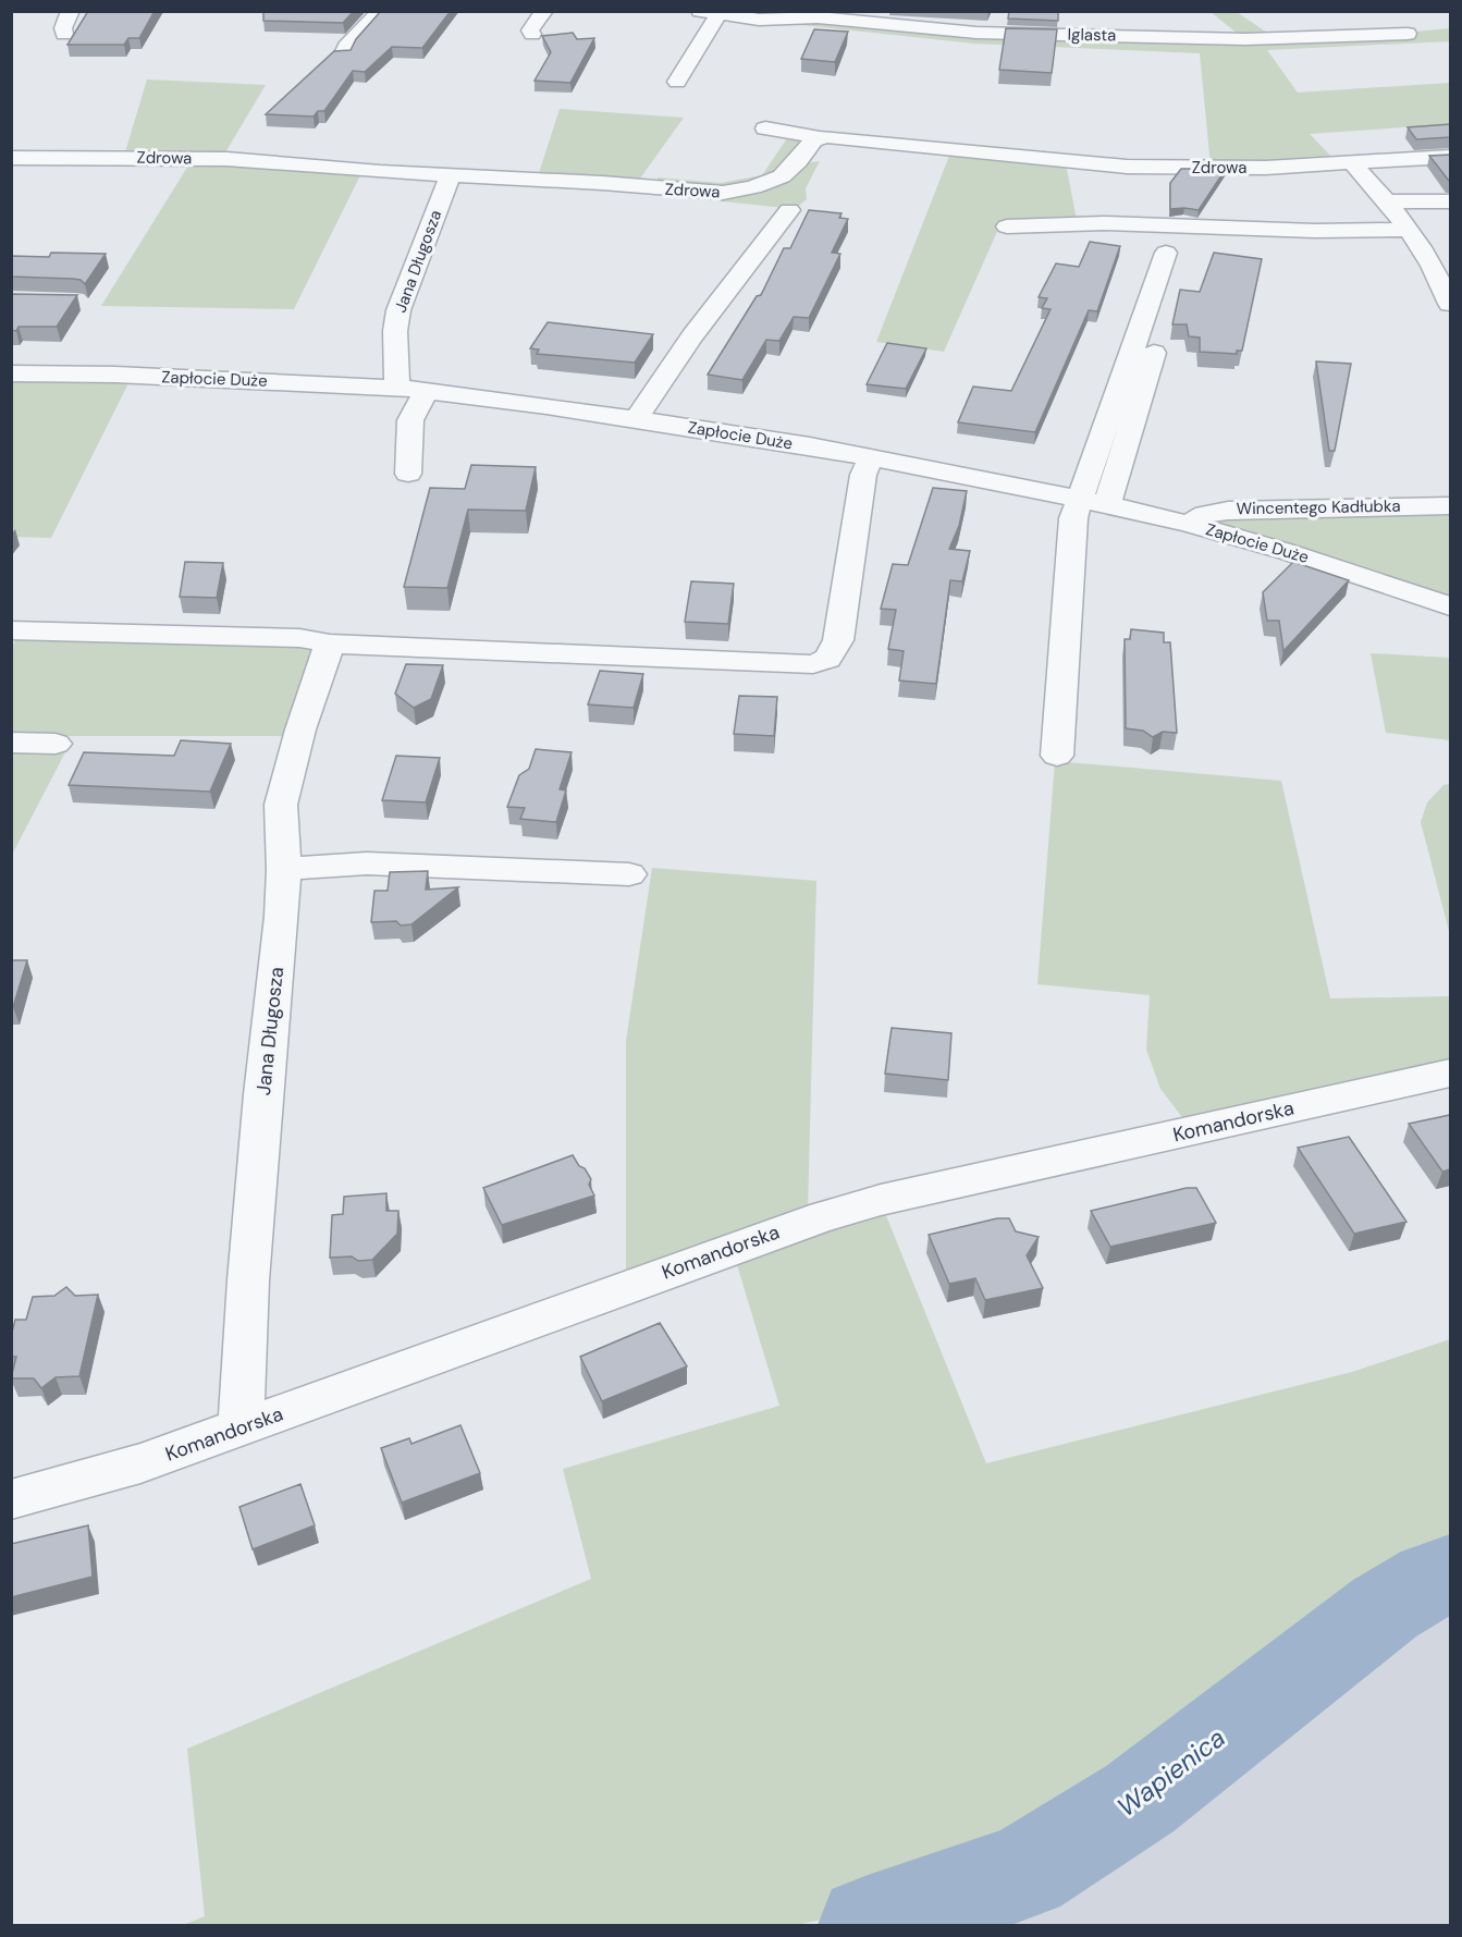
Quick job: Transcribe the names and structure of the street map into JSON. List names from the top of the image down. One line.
{"streets":{"street":["Iglasta","Zdrowa","Jana Długosza","Zapłocie Duże","Wincentego Kadłubka","Komandorska"]},"crossings":[["Zdrowa","Jana Długosza"],["Jana Długosza","Zapłocie Duże"],["Jana Długosza","Komandorska"],["Zapłocie Duże","Wincentego Kadłubka"]],"water":["Wapienica"]}
